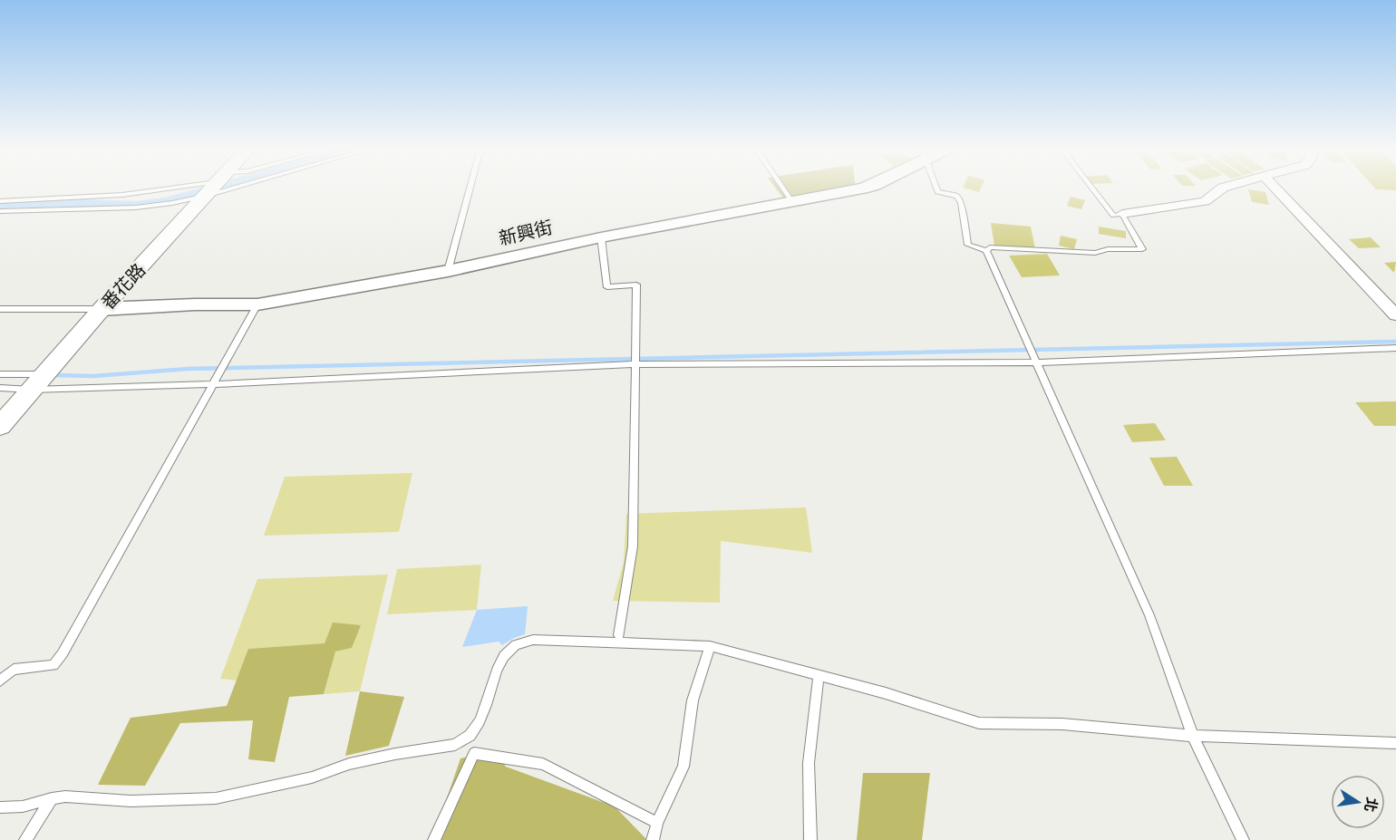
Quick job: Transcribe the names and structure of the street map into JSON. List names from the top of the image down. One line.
{"streets":{"main road":["番花路"],"street":["新興街"]},"crossings":[["新興街","番花路"]],"north":"right"}
